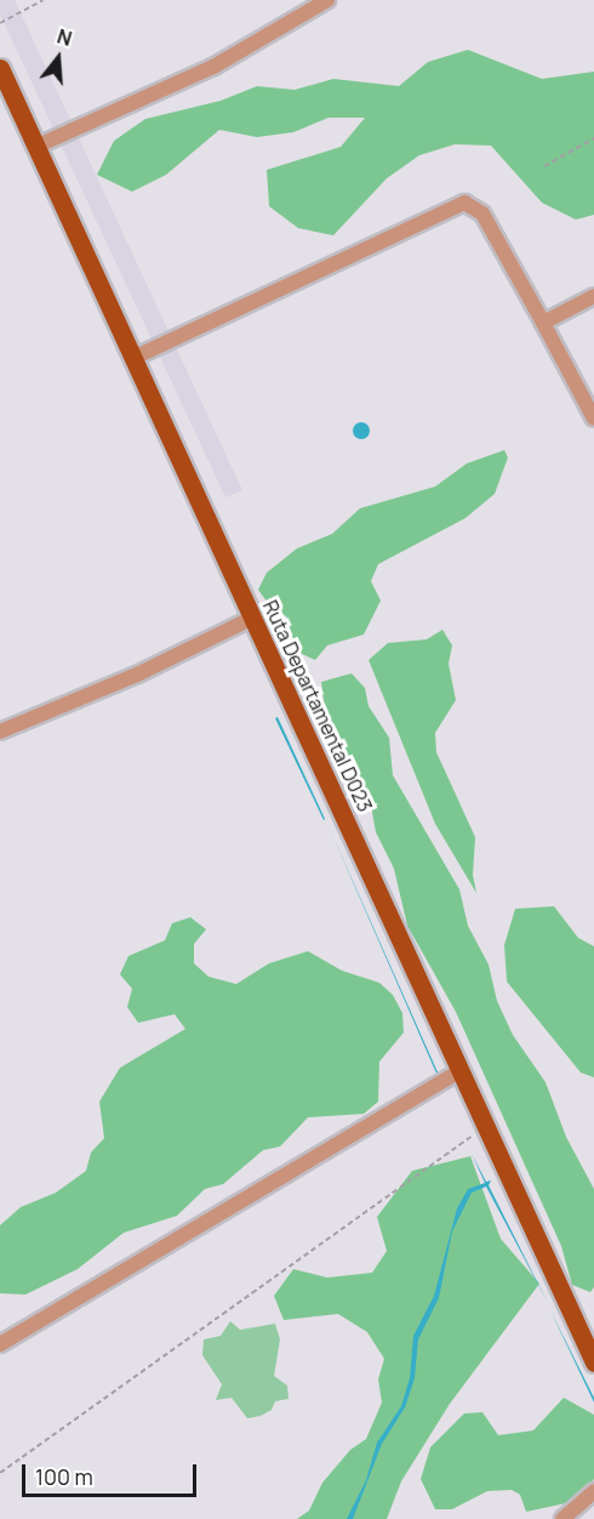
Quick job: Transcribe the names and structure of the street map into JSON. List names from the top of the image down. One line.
{"streets":{"main road":["Ruta Departamental D023"]},"scale_bar":"100 m","north":"top"}
